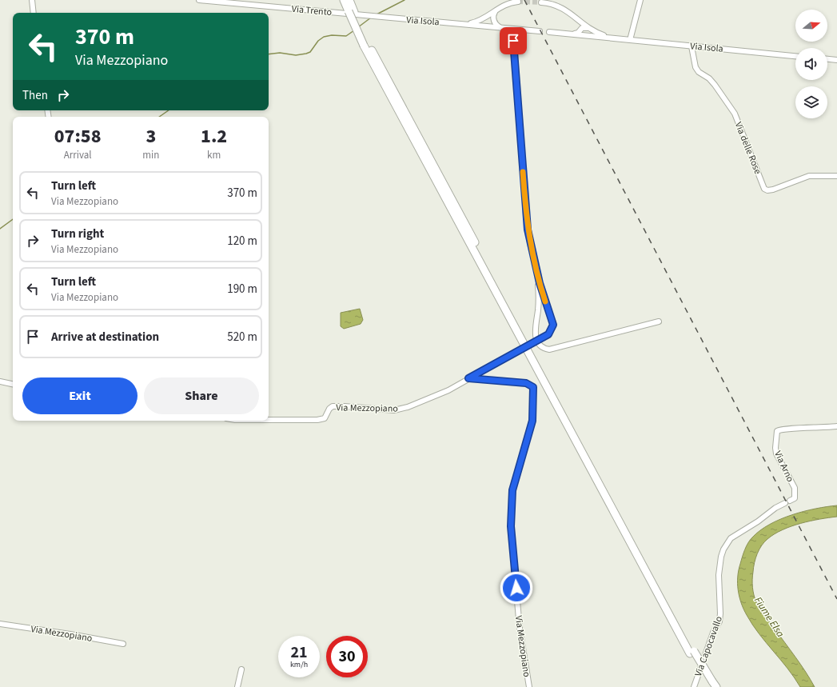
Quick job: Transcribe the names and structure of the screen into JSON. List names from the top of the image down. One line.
{"streets":{"street":["Via Trento","Via Isola","Via delle Rose","Via Mezzopiano","Via Arno","Via Capocavallo"]},"crossings":[["Via Trento","Via Isola"],["Via Isola","Via delle Rose"]],"water":["Fiume Elsa"],"north":"right","page":{"turn":["370 m","Via Mezzopiano"],"then":"Then","eta":["07:58","Arrival","3","min","1.2","km"],"list":[{"name":"Turn left","note":"Via Mezzopiano","value":"370 m"},{"name":"Turn right","note":"Via Mezzopiano","value":"120 m"},{"name":"Turn left","note":"Via Mezzopiano","value":"190 m"},{"name":"Arrive at destination","value":"520 m"}],"buttons":["Exit","Share"],"speed":"21 km/h","limit":"30"}}
